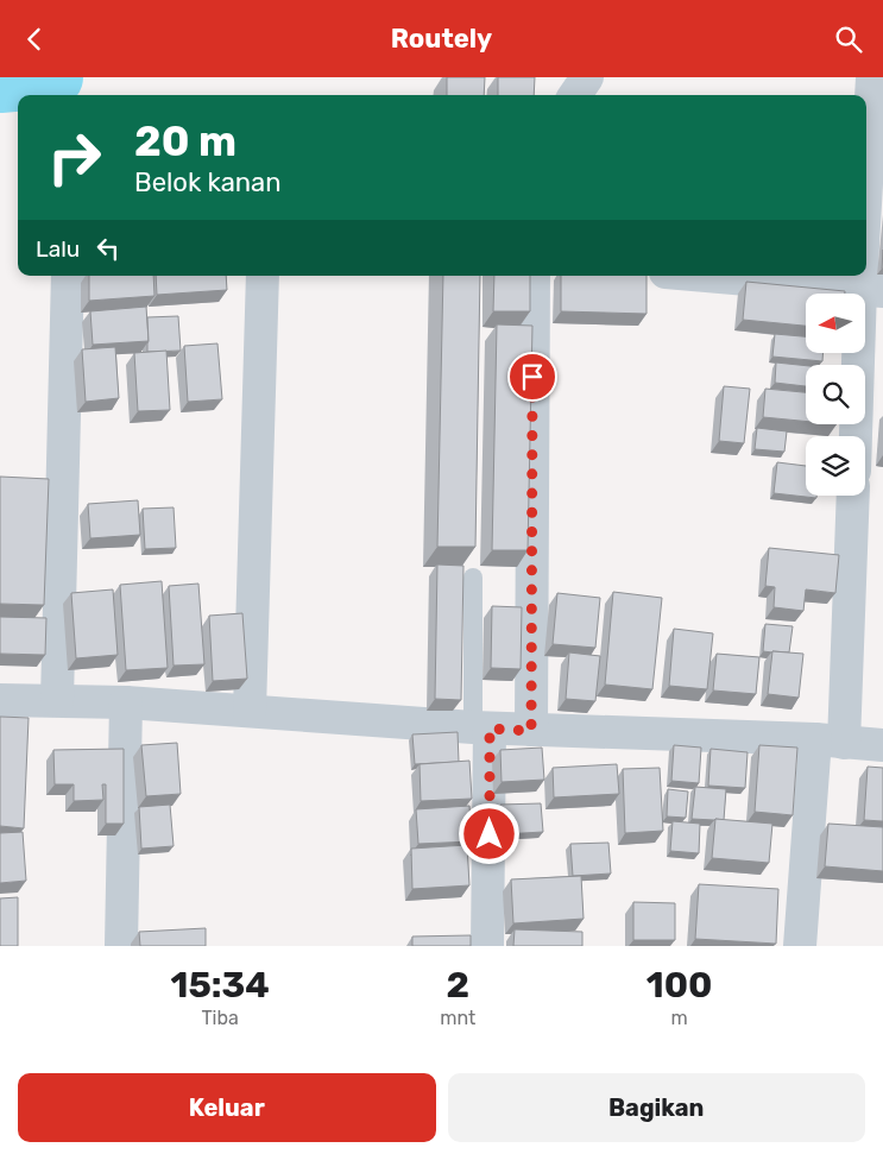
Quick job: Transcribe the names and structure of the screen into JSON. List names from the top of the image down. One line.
{"north":"left","page":{"header":"Routely","turn":["20 m","Belok kanan"],"then":"Lalu","eta":["15:34","Tiba","2","mnt","100","m"],"buttons":["Keluar","Bagikan"]}}
